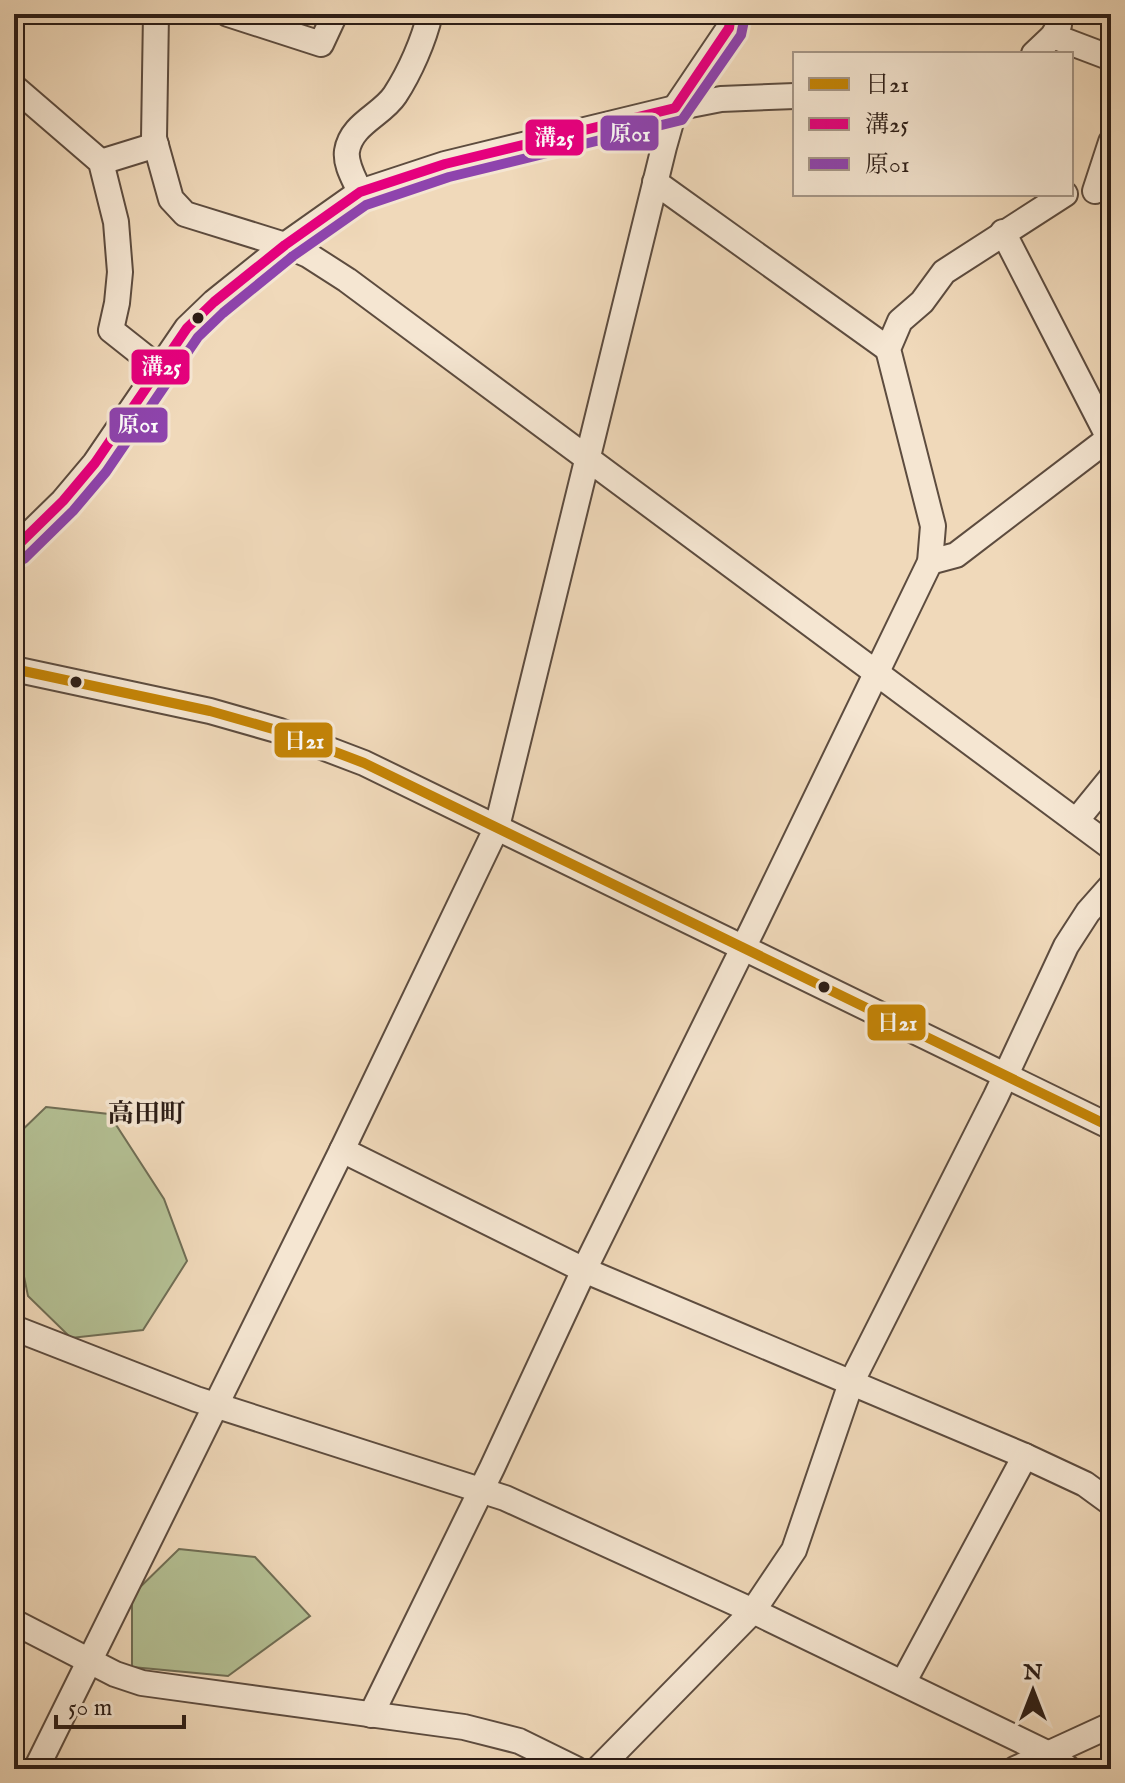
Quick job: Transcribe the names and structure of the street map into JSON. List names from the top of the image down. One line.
{"districts":["高田町"],"lines":["transit line 溝25","transit line 原01","transit line 日21"],"legend":["日21","溝25","原01"],"scale_bar":"50 m","north":"top"}
